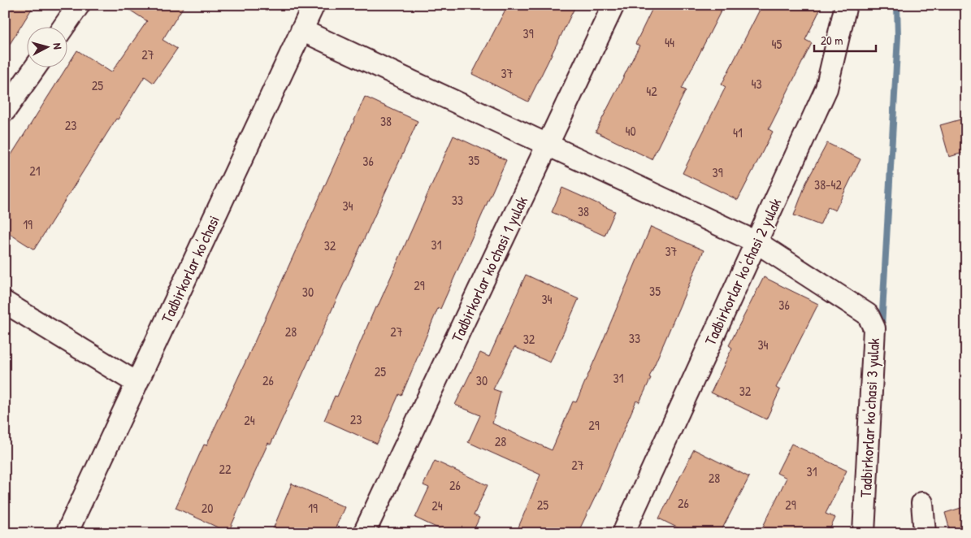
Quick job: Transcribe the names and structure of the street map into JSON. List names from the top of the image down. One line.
{"streets":{"street":["Tadbirkorlar ko'chasi","Tadbirkorlar ko'chasi 1 yulak","Tadbirkorlar ko'chasi 2 yulak","Tadbirkorlar ko'chasi 3 yulak"]},"crossings":[["Tadbirkorlar ko'chasi","Tadbirkorlar ko'chasi 3 yulak"],["Tadbirkorlar ko'chasi 1 yulak","Tadbirkorlar ko'chasi 3 yulak"],["Tadbirkorlar ko'chasi 2 yulak","Tadbirkorlar ko'chasi 3 yulak"]],"house_numbers":["39","44","45","27","37","43","25","42","38","23","40","41","35","36","21","39","38-42","33","34","38","19","31","32","37","29","35","30","34","36","28","27","33","32","34","25","31","26","30","32","23","24","29","28","27","22","31","28","26","26","25","29","24","20","19"],"scale_bar":"20 m","north":"right"}
